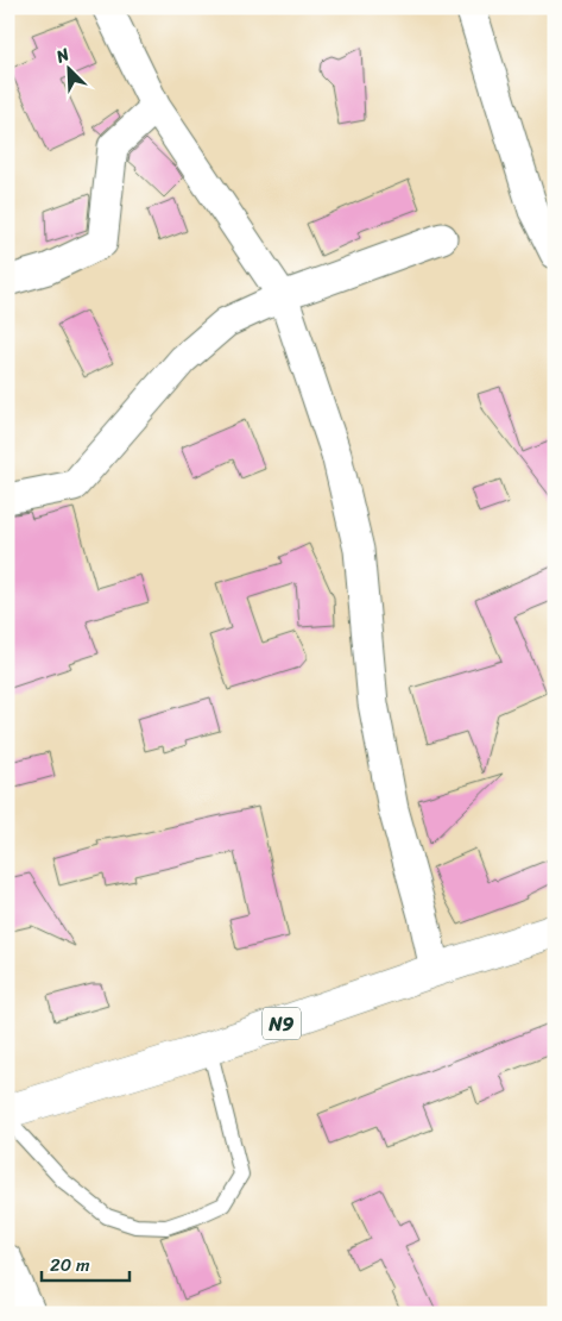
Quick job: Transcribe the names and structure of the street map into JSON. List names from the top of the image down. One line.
{"streets":{"highway":["N9"]},"scale_bar":"20 m","north":"top left"}
